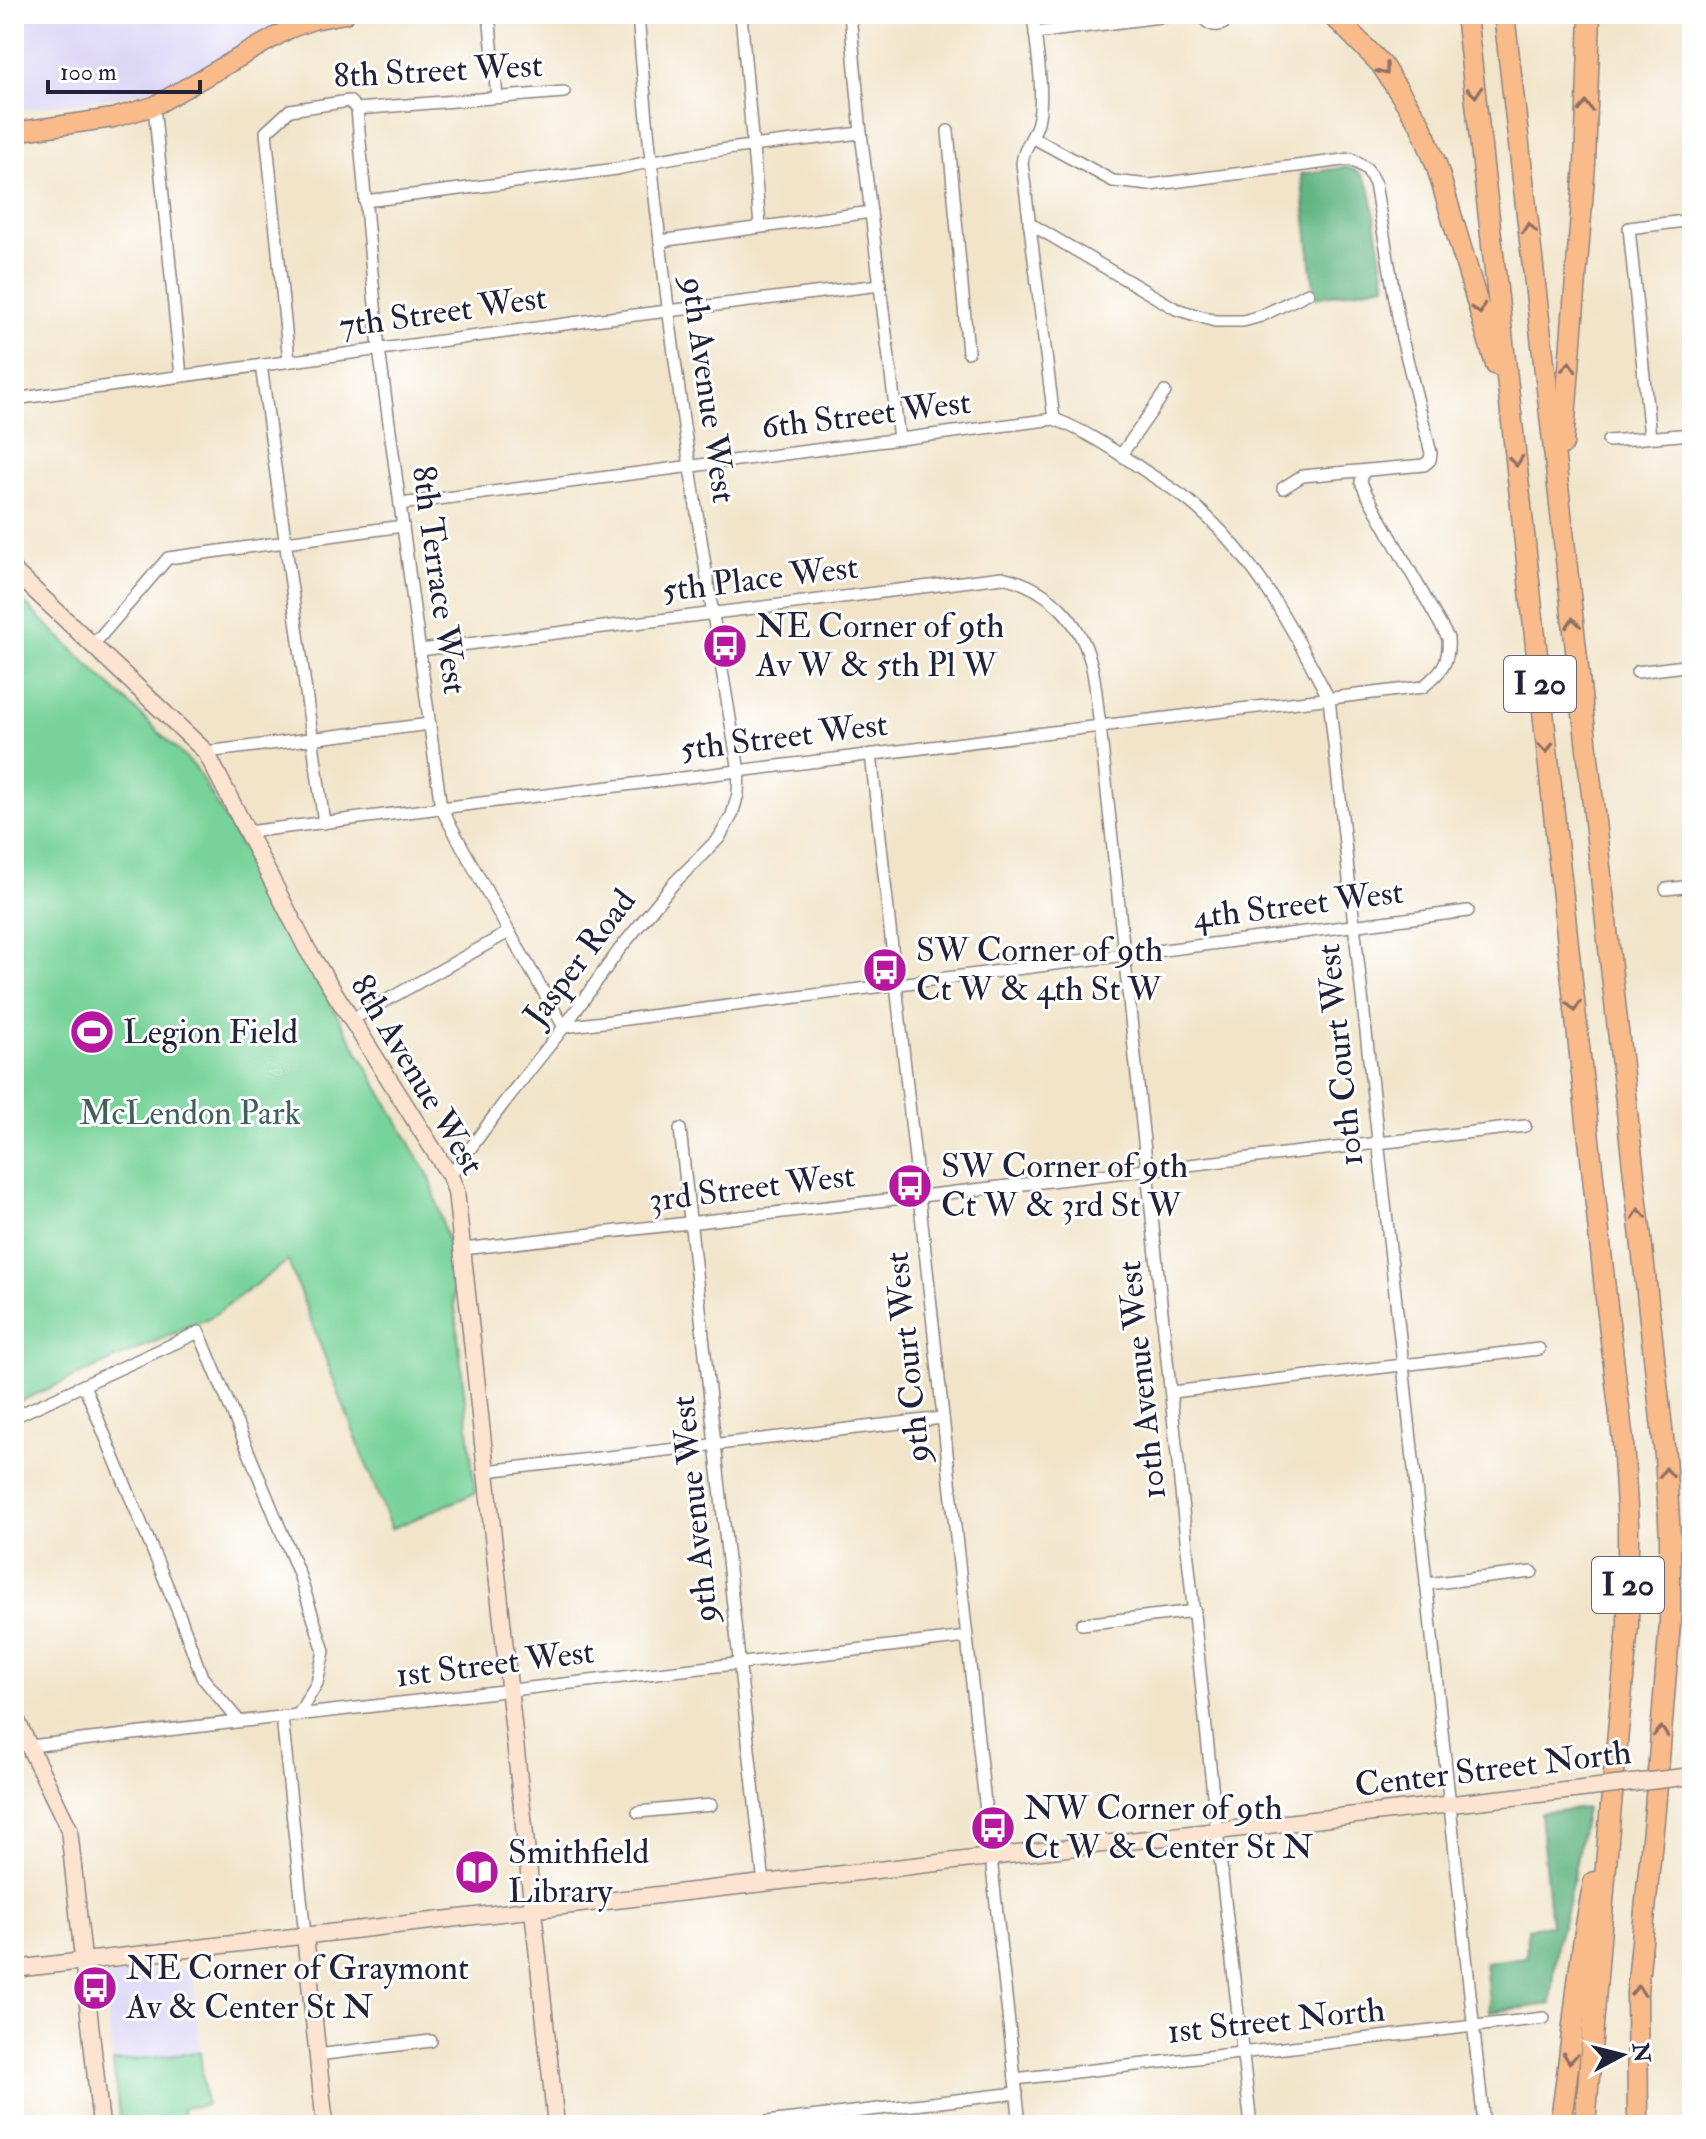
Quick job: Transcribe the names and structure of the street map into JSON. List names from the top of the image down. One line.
{"streets":{"highway":["I 20"],"main road":["8th Avenue West","Center Street North"],"street":["8th Street West","7th Street West","9th Avenue West","6th Street West","5th Place West","8th Terrace West","5th Street West","4th Street West","Jasper Road","10th Court West","3rd Street West","9th Court West","10th Avenue West","1st Street West","1st Street North"]},"crossings":[["8th Street West","7th Street West"],["8th Street West","8th Terrace West"],["7th Street West","9th Avenue West"],["7th Street West","8th Terrace West"],["9th Avenue West","6th Street West"],["9th Avenue West","5th Place West"],["9th Avenue West","5th Street West"],["9th Avenue West","Jasper Road"],["9th Avenue West","3rd Street West"],["9th Avenue West","1st Street West"],["9th Avenue West","Center Street North"],["6th Street West","8th Terrace West"],["6th Street West","10th Court West"],["5th Place West","8th Terrace West"],["5th Place West","10th Avenue West"],["8th Terrace West","5th Street West"],["8th Terrace West","4th Street West"],["8th Terrace West","Jasper Road"],["5th Street West","Jasper Road"],["5th Street West","10th Court West"],["5th Street West","8th Avenue West"],["5th Street West","9th Court West"],["5th Street West","10th Avenue West"],["4th Street West","Jasper Road"],["4th Street West","10th Court West"],["4th Street West","9th Court West"],["4th Street West","10th Avenue West"],["Jasper Road","8th Avenue West"],["10th Court West","3rd Street West"],["10th Court West","Center Street North"],["10th Court West","1st Street North"],["8th Avenue West","3rd Street West"],["8th Avenue West","1st Street West"],["8th Avenue West","Center Street North"],["3rd Street West","9th Court West"],["3rd Street West","10th Avenue West"],["9th Court West","1st Street West"],["9th Court West","Center Street North"],["9th Court West","1st Street North"],["10th Avenue West","Center Street North"],["10th Avenue West","1st Street North"]],"parks":["McLendon Park"],"places":{"bus stop":["NE Corner of 9th Av W & 5th Pl W","SW Corner of 9th Ct W & 4th St W","SW Corner of 9th Ct W & 3rd St W","NW Corner of 9th Ct W & Center St N","NE Corner of Graymont Av & Center St N"],"sports":["Legion Field"],"library":["Smithfield Library"]},"scale_bar":"100 m","north":"right"}
